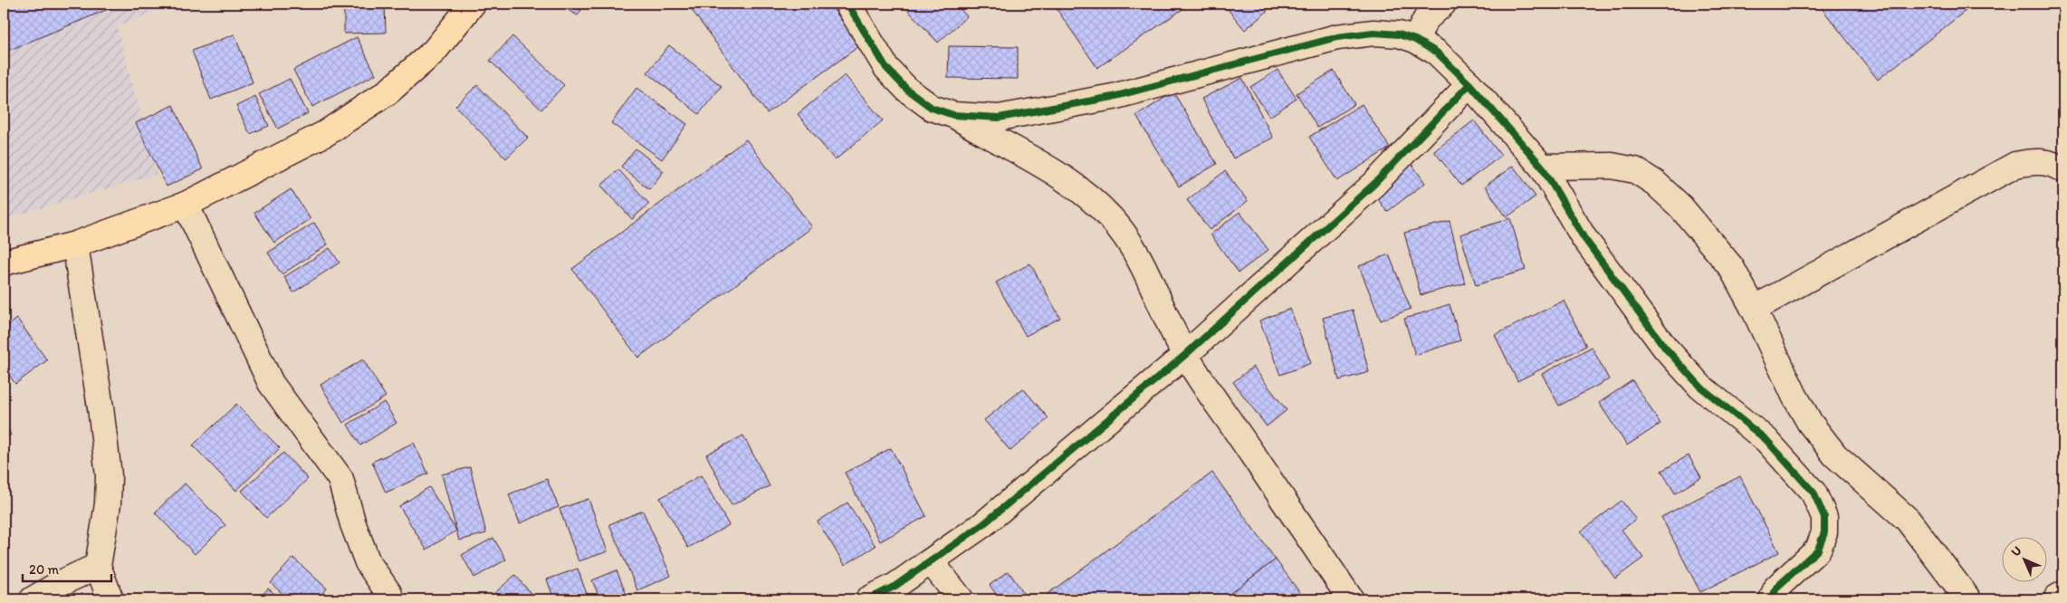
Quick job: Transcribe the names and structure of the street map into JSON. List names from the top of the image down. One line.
{"scale_bar":"20 m","north":"top left"}
